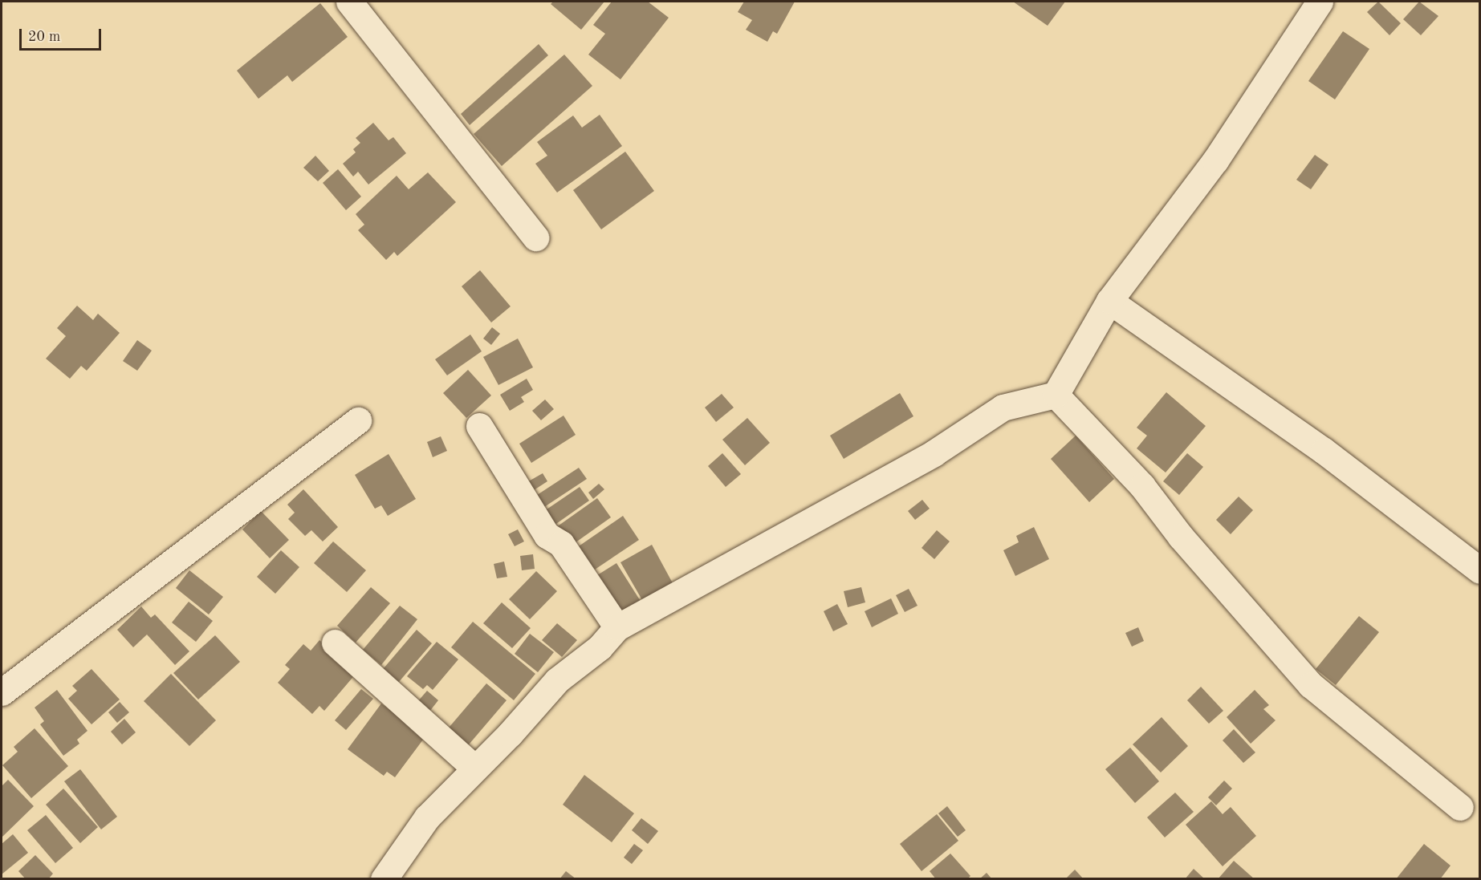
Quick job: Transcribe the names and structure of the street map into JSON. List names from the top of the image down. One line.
{"scale_bar":"20 m"}
